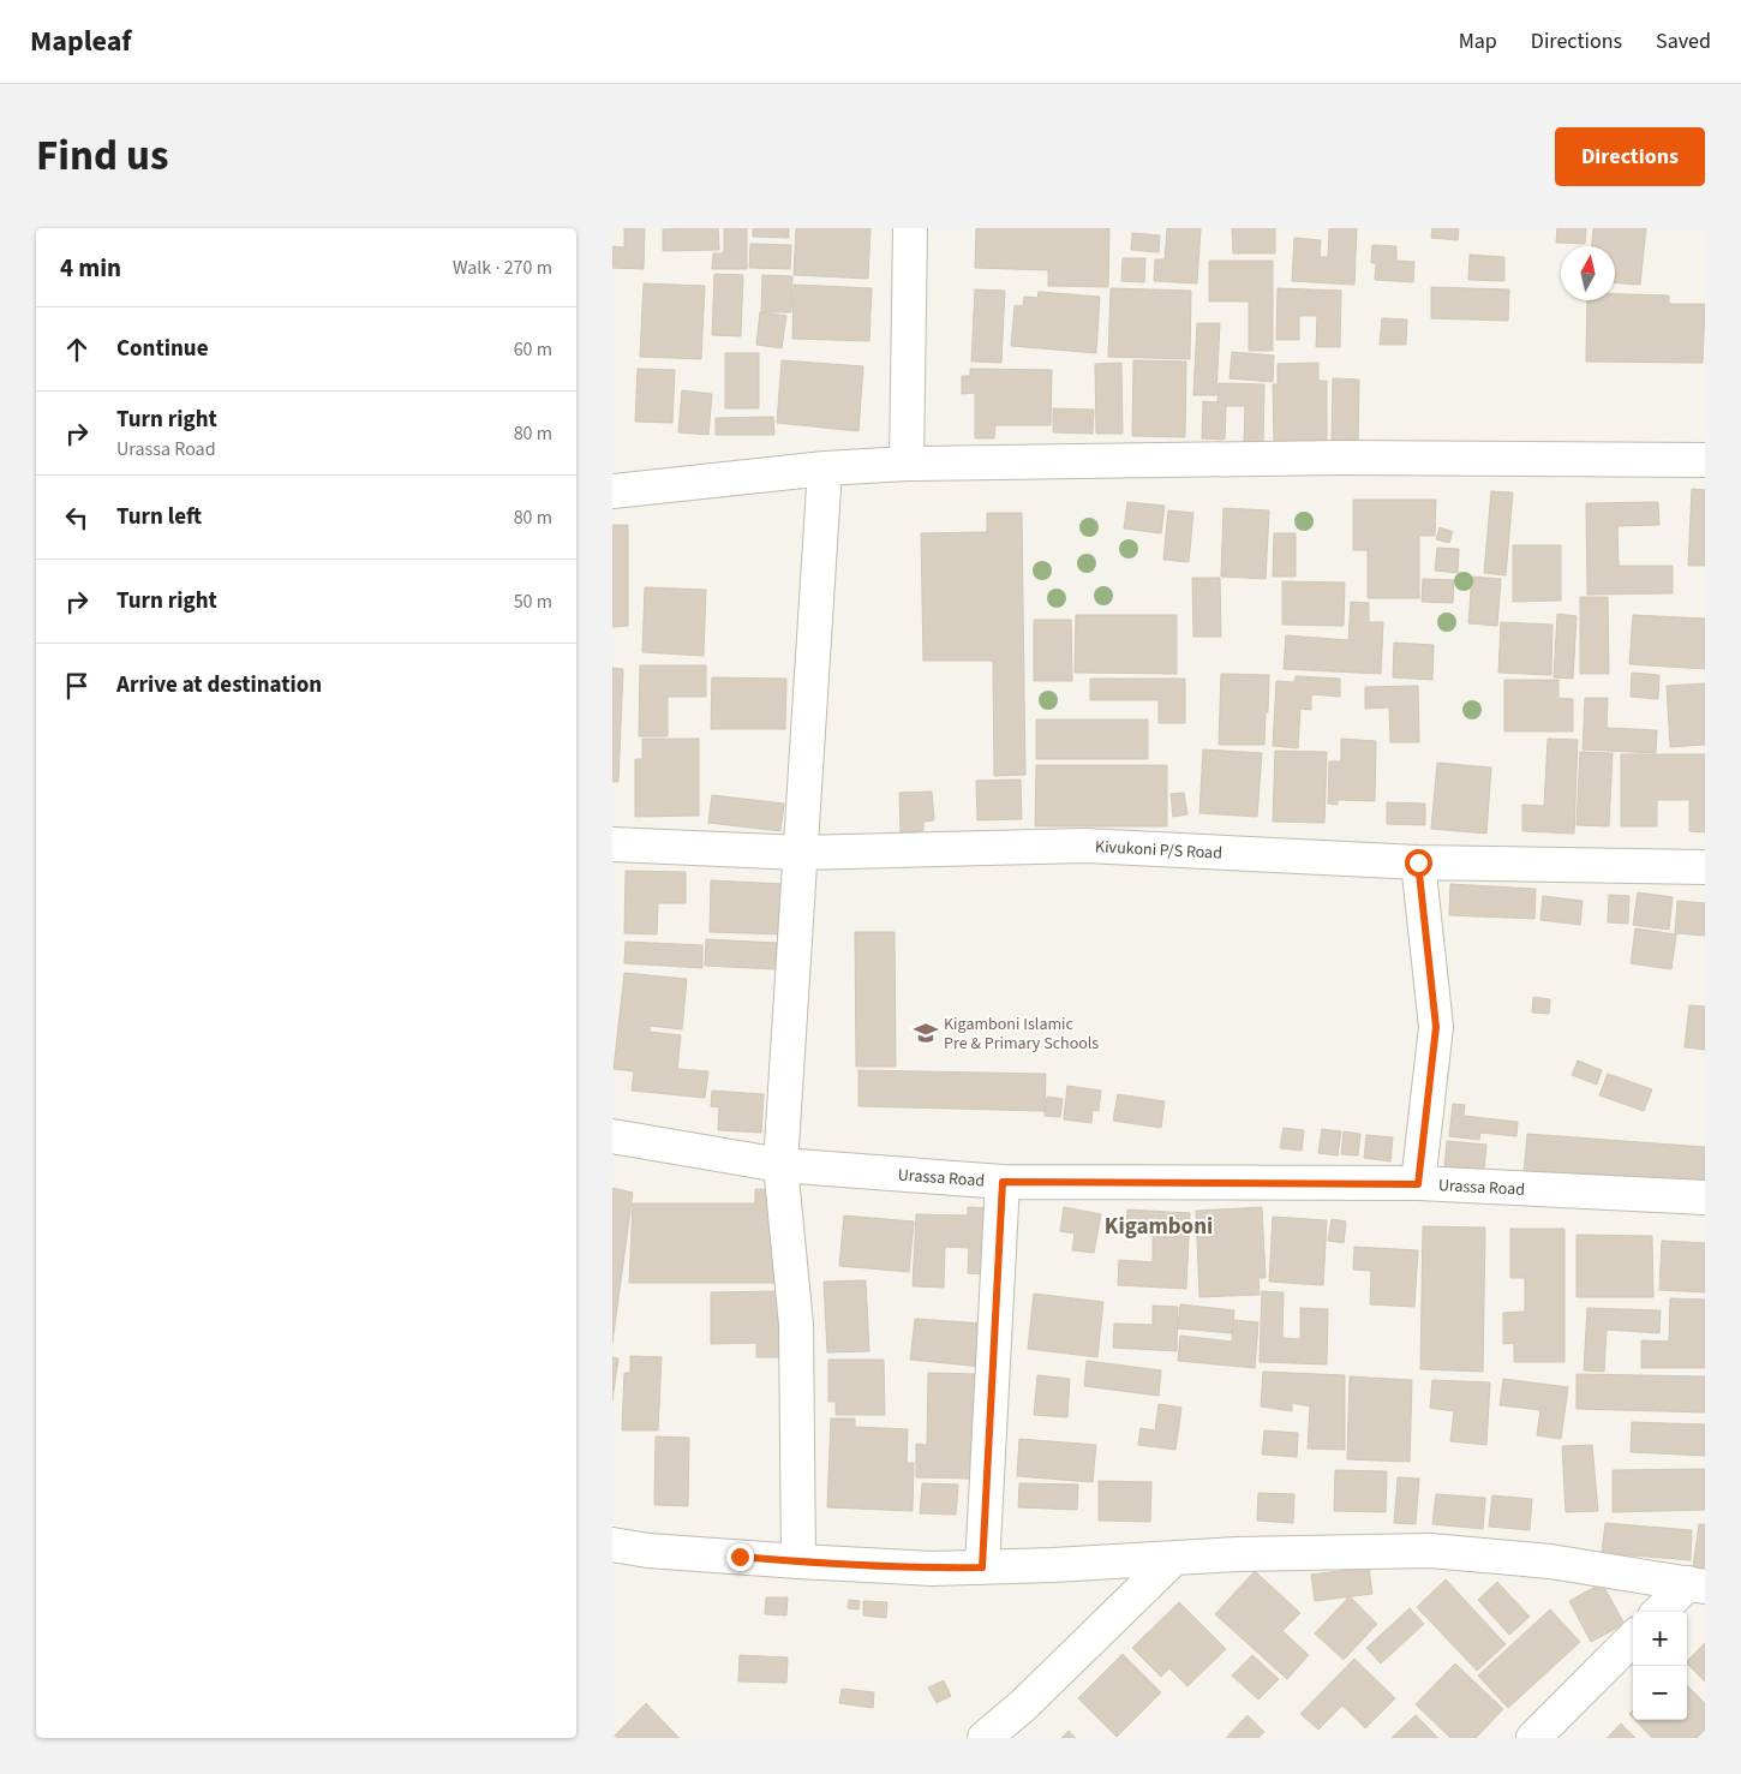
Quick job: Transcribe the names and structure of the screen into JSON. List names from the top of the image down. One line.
{"streets":{"street":["Kivukoni P/S Road","Urassa Road"]},"districts":["Kigamboni"],"places":{"school or university":["Kigamboni Islamic Pre & Primary Schools"]},"north":"top","page":{"header":"Mapleaf","nav":["Map","Directions","Saved"],"title":"Find us","buttons":"Directions","heading":["4 min","Walk · 270 m"],"list":[["Continue","60 m"],["Turn right","Urassa Road","80 m"],["Turn left","80 m"],["Turn right","50 m"],"Arrive at destination"],"map_buttons":["+","−"]}}
